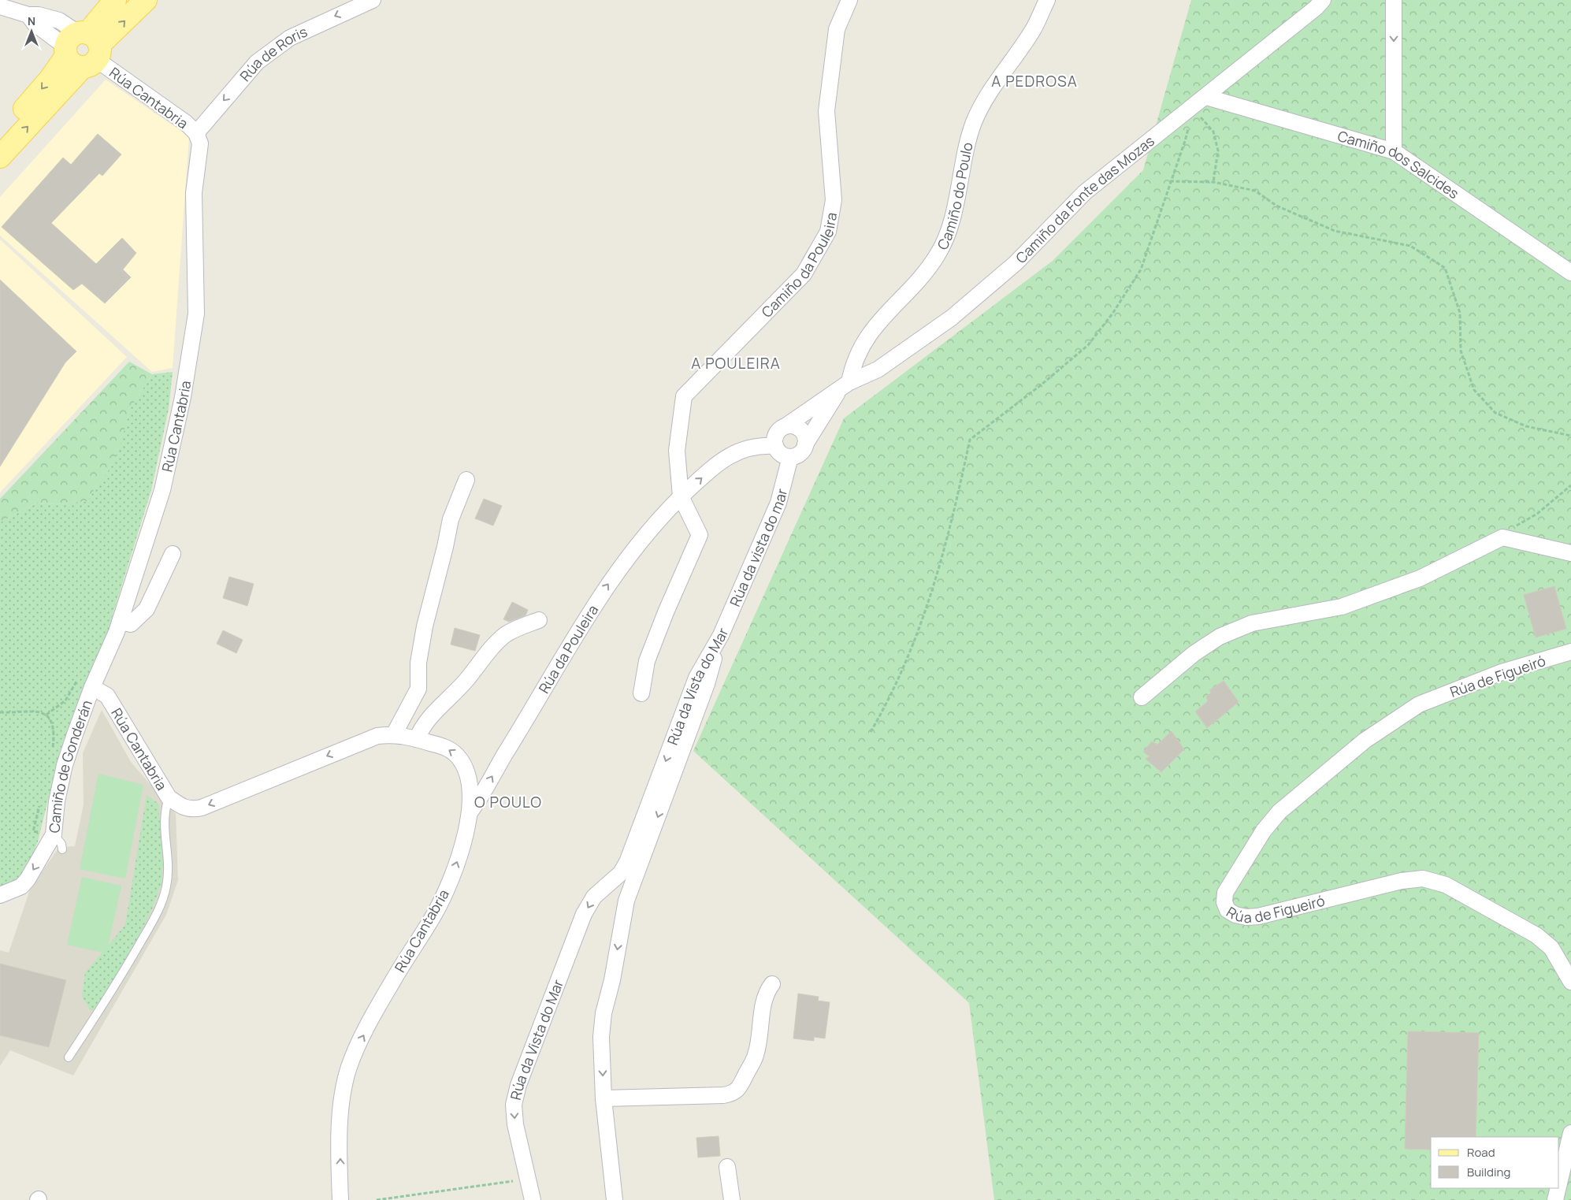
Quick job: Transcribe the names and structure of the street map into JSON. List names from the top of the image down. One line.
{"streets":{"street":["Rúa de Roris","Rúa Cantabria","Camiño dos Salcides","Camiño do Poulo","Camiño da Fonte das Mozas","Camiño da Pouleira","Rúa da vista do mar","Rúa da Pouleira","Rúa de Figueiró","Rúa da Vista do Mar","Camiño de Gonderán"]},"crossings":[["Rúa de Roris","Rúa Cantabria"],["Rúa Cantabria","Rúa da Pouleira"],["Rúa Cantabria","Camiño de Gonderán"],["Camiño dos Salcides","Camiño da Fonte das Mozas"],["Camiño do Poulo","Camiño da Fonte das Mozas"],["Camiño da Fonte das Mozas","Rúa da vista do mar"],["Camiño da Fonte das Mozas","Rúa da Pouleira"],["Camiño da Pouleira","Rúa da Pouleira"],["Rúa da vista do mar","Rúa da Pouleira"],["Rúa da vista do mar","Rúa da Vista do Mar"]],"one_way":["Rúa de Roris","Rúa da Vista do Mar"],"districts":["A PEDROSA","A POULEIRA","O POULO"],"legend":["Road","Building"],"north":"top"}
